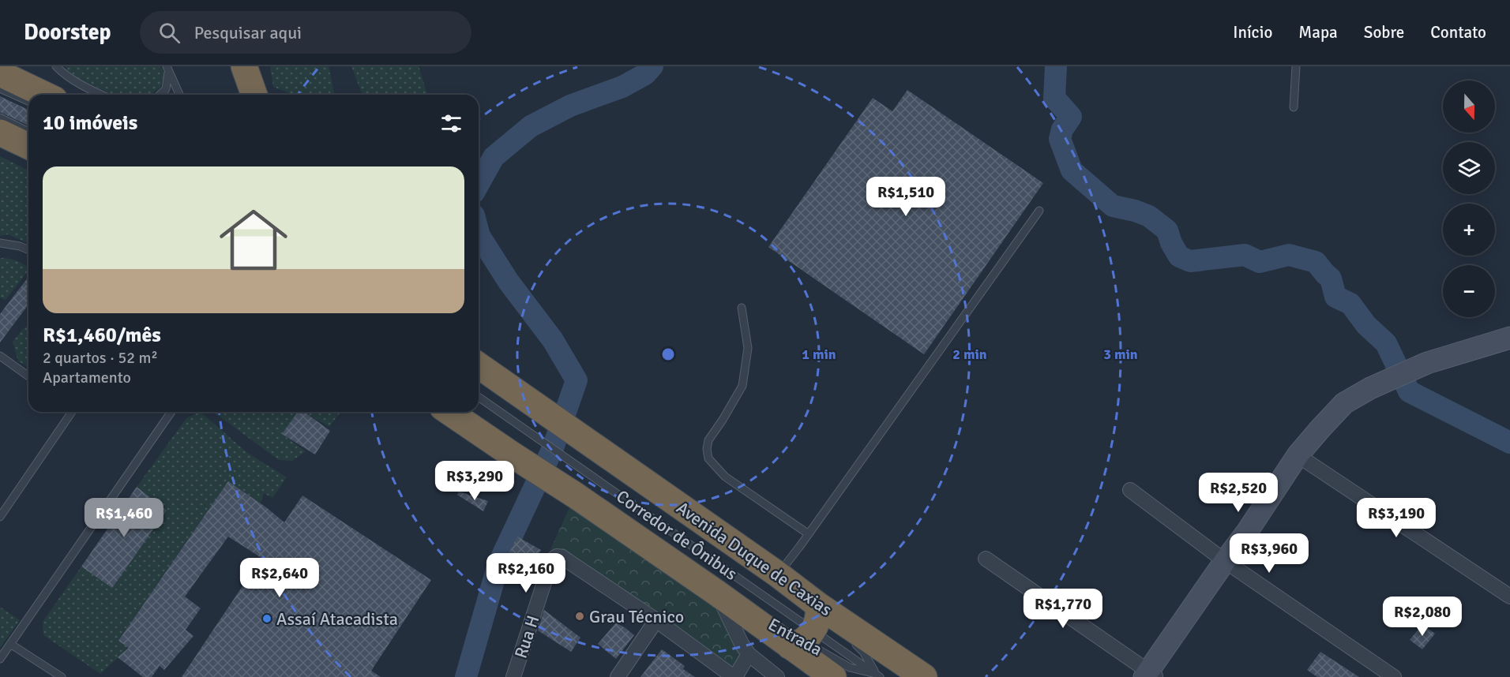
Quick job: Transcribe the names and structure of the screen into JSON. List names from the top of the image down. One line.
{"streets":{"highway":["Avenida Duque de Caxias"],"street":["Rua H"],"lane":["Corredor de Ônibus","Entrada"]},"crossings":[["Corredor de Ônibus","Entrada"]],"places":["Grau Técnico","Assaí Atacadista"],"north":"bottom","page":{"header":"Doorstep","search":"Pesquisar aqui","nav":["Início","Mapa","Sobre","Contato"],"map_buttons":["+","−"],"heading":"10 imóveis","list":[{"name":"R$1,460/mês","note":"2 quartos · 52 m² · Apartamento"}],"price":["R$1,510","R$3,290","R$2,520","R$1,460","R$3,190","R$3,960","R$2,160","R$2,640","R$1,770","R$2,080"]},"rings":["1 min","2 min","3 min"]}
